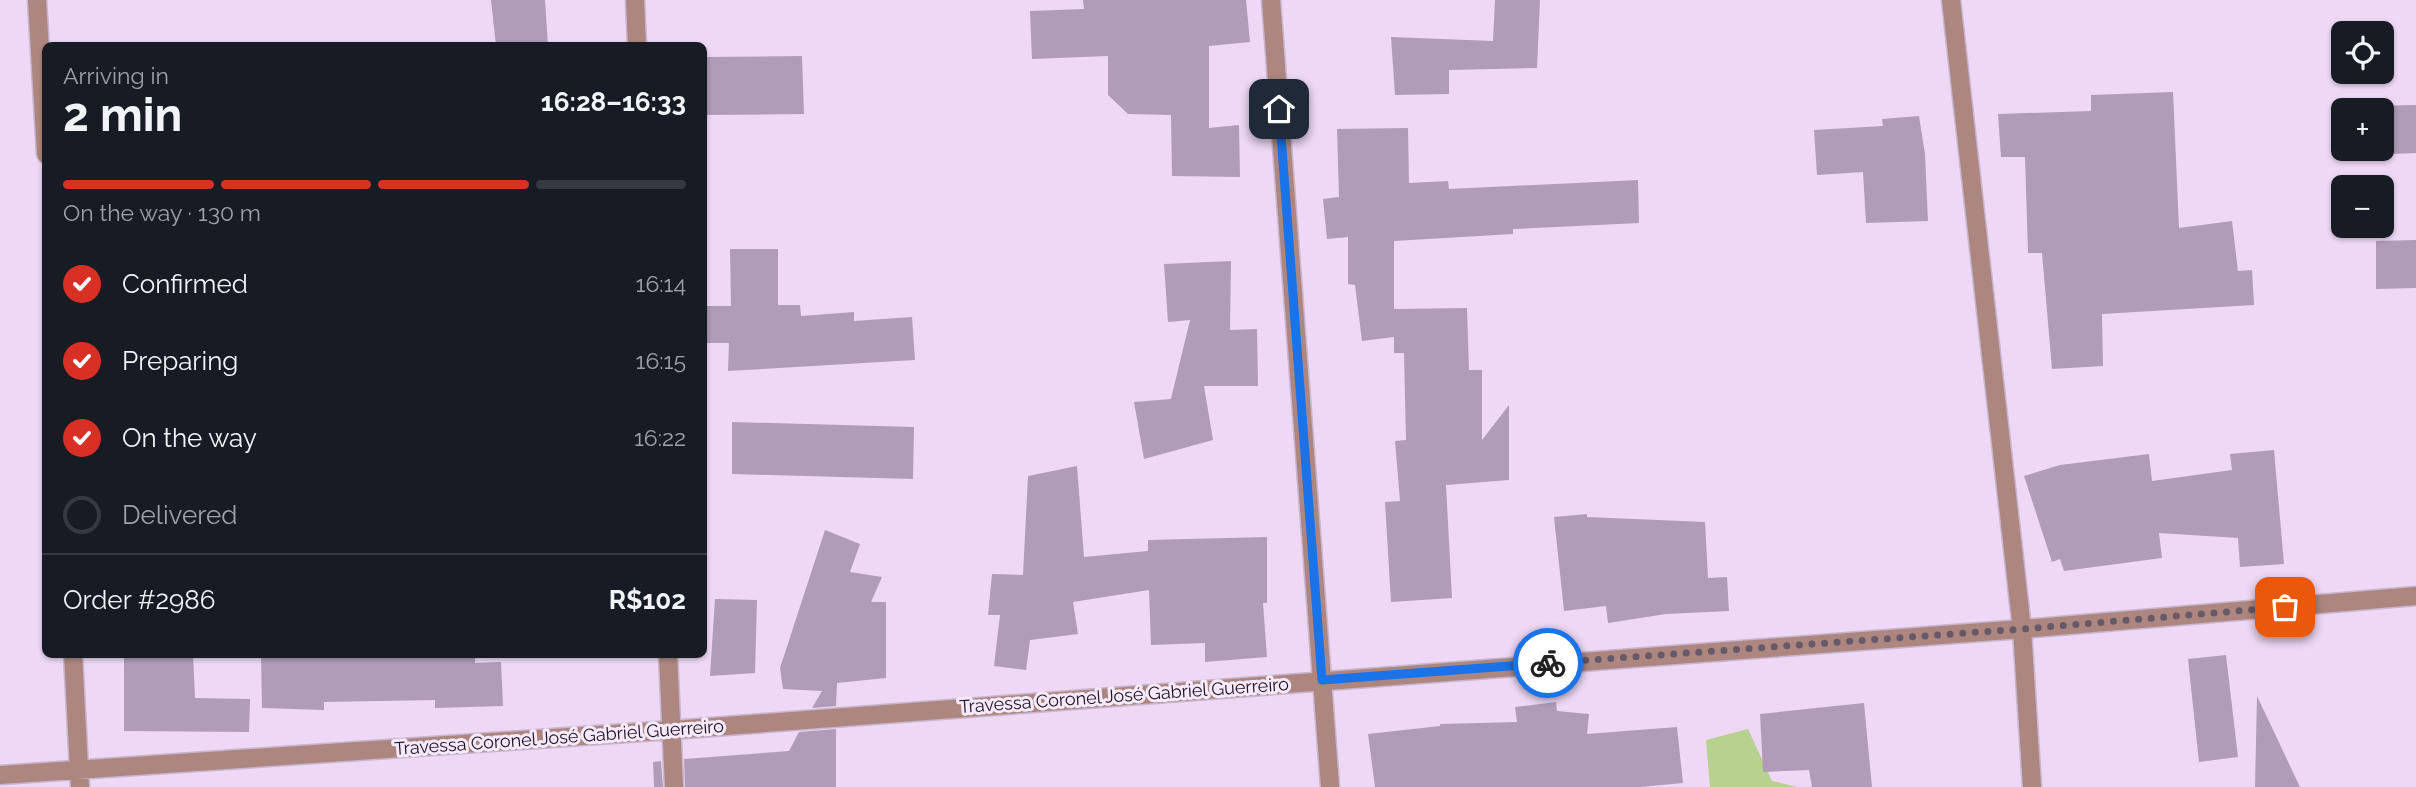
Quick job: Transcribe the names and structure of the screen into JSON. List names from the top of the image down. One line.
{"streets":{"street":["Travessa Coronel José Gabriel Guerreiro"]},"page":{"map_buttons":["+","−"],"heading":["2 min","Arriving in","16:28–16:33"],"panel":["Order #2986","R$102"],"bar":"On the way · 130 m","list":[["Confirmed","16:14"],["Preparing","16:15"],["On the way","16:22"],"Delivered"]}}
